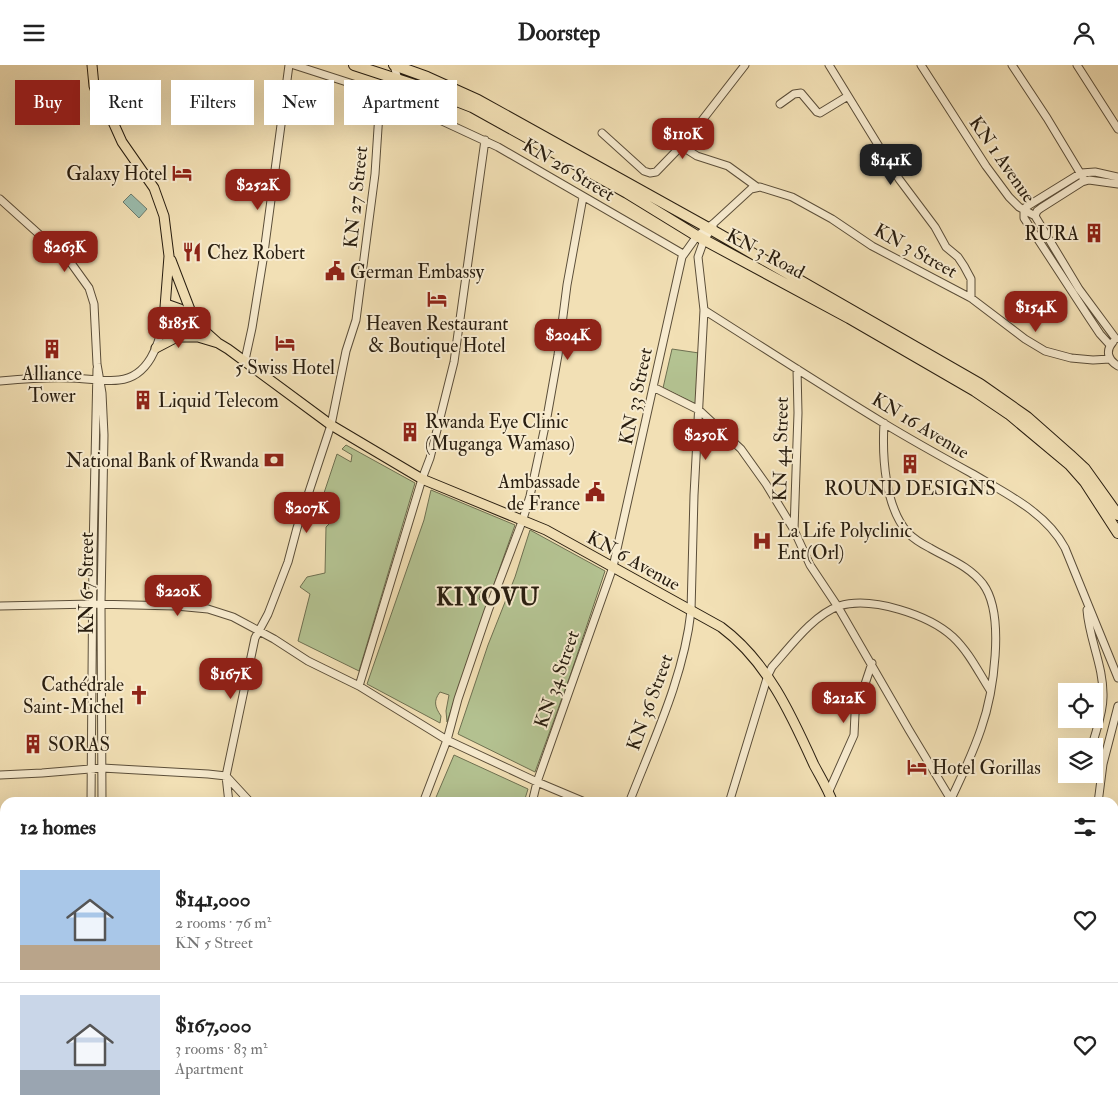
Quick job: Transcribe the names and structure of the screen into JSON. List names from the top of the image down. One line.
{"streets":{"highway":["KN 3 Road"],"main road":["KN 6 Avenue"],"street":["KN 1 Avenue","KN 26 Street","KN 27 Street","KN 3 Street","KN 33 Street","KN 16 Avenue","KN 44 Street","KN 67 Street","KN 34 Street","KN 36 Street"]},"crossings":[["KN 26 Street","KN 33 Street"],["KN 27 Street","KN 6 Avenue"],["KN 3 Road","KN 33 Street"],["KN 33 Street","KN 6 Avenue"],["KN 33 Street","KN 34 Street"],["KN 16 Avenue","KN 44 Street"],["KN 16 Avenue","KN 36 Street"],["KN 6 Avenue","KN 34 Street"],["KN 6 Avenue","KN 36 Street"]],"districts":["KIYOVU"],"places":{"hotel":["Galaxy Hotel","Heaven Restaurant & Boutique Hotel","5 Swiss Hotel","Hotel Gorillas"],"building":["RURA","Alliance Tower","Liquid Telecom","Rwanda Eye Clinic (Muganga Wamaso)","ROUND DESIGNS","SORAS"],"restaurant":["Chez Robert"],"public building":["German Embassy","Ambassade de France"],"bank":["National Bank of Rwanda"],"hospital":["La Life Polyclinic Ent(Orl)"],"church":["Cathédrale Saint-Michel"]},"page":{"header":"Doorstep","chip":["Buy","Rent","Filters","New","Apartment"],"price":["$110K","$141K","$252K","$263K","$154K","$185K","$204K","$250K","$207K","$220K","$167K","$212K"],"heading":"12 homes","list":[{"name":"$141,000","note":"2 rooms · 76 m² · KN 5 Street"},{"name":"$167,000","note":"3 rooms · 83 m² · Apartment"}]}}
